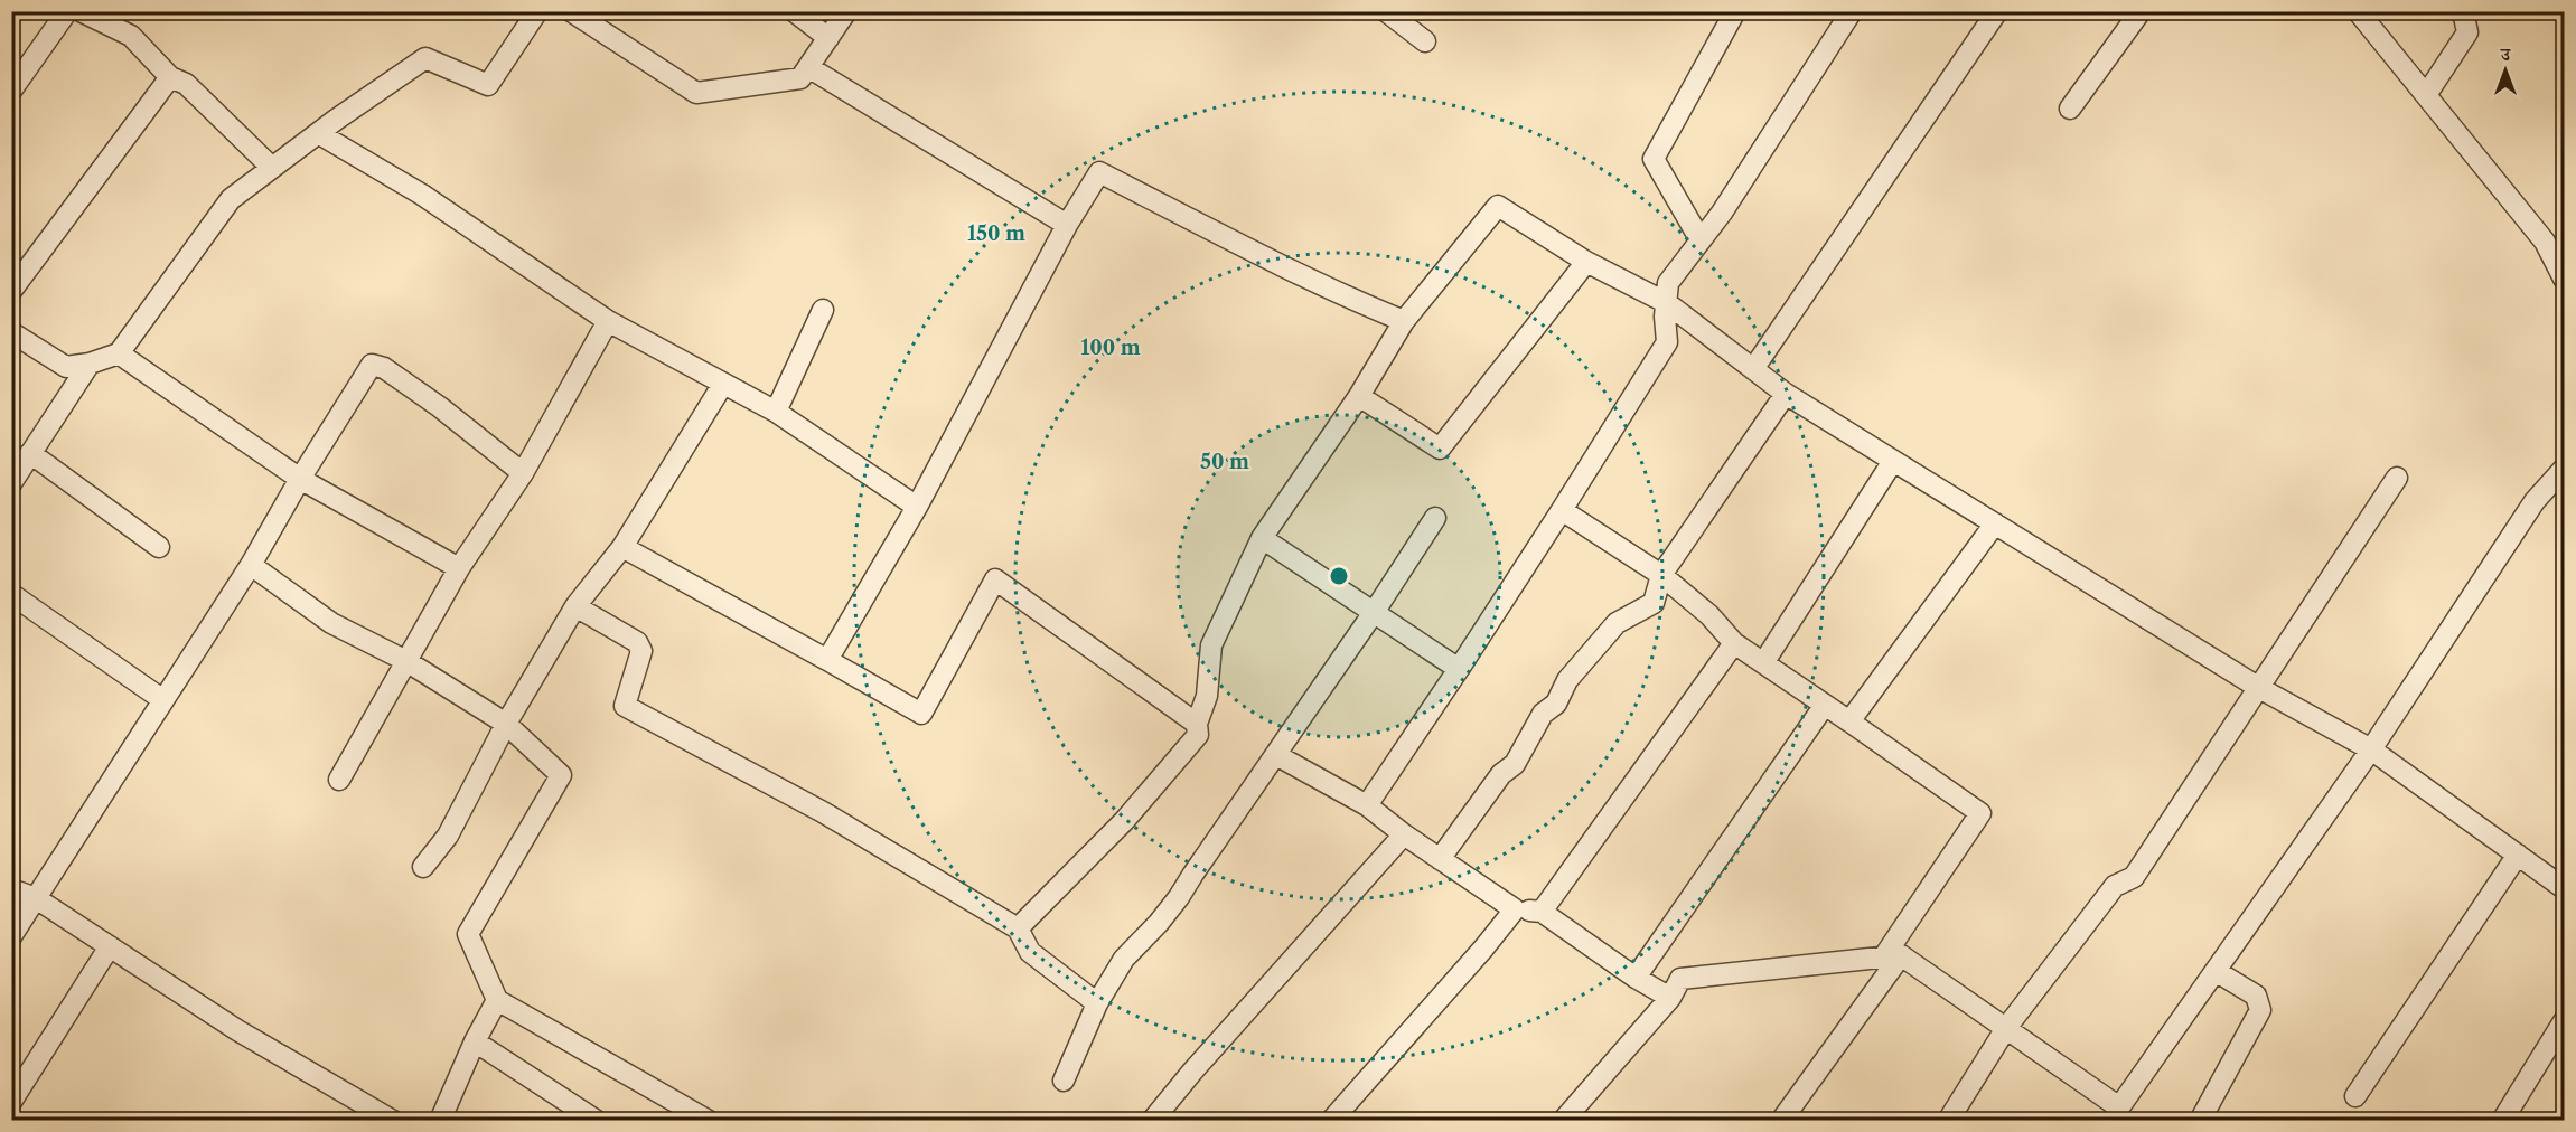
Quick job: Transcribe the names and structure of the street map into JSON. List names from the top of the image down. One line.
{"north":"top","rings":["150 m","100 m","50 m"]}
